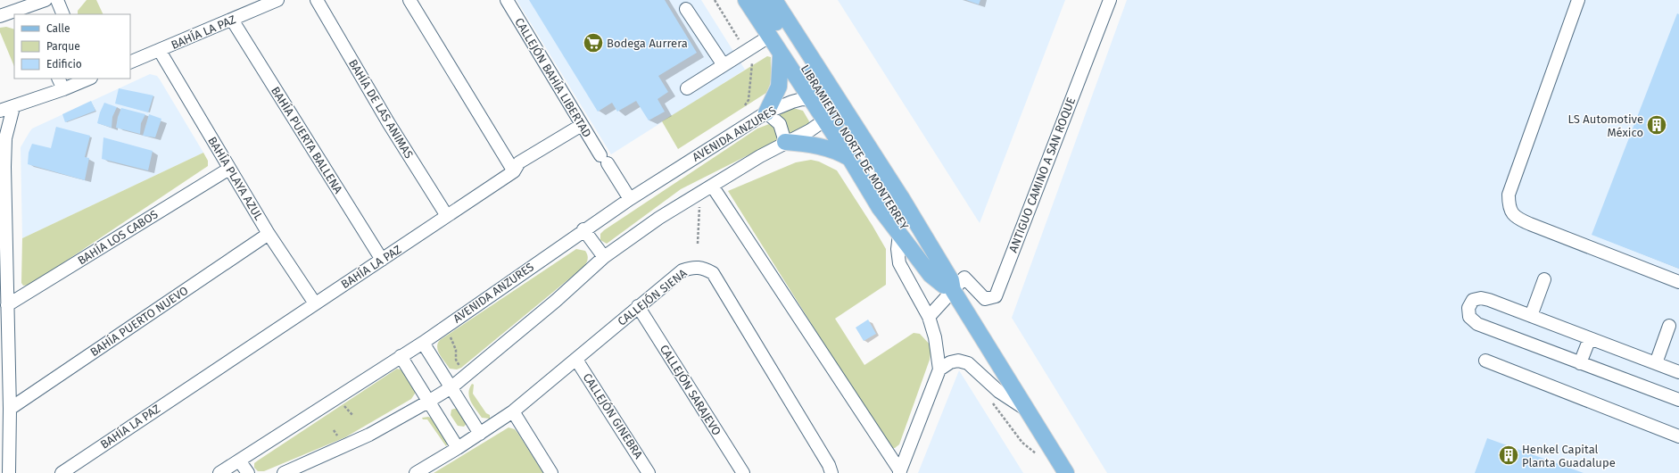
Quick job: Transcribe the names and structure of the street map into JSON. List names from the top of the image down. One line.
{"streets":{"main road":["LIBRAMIENTO NORTE DE MONTERREY"],"street":["BAHÍA LA PAZ","CALLEJÓN BAHÍA LIBERTAD","BAHÍA DE LAS ANIMAS","AVENIDA ANZURES","BAHÍA PUERTA BALLENA","ANTIGUO CAMINO A SAN ROQUE","BAHÍA PLAYA AZUL","BAHÍA LOS CABOS","CALLEJÓN SIENA","BAHÍA PUERTO NUEVO","CALLEJÓN SARAJEVO","CALLEJÓN GINEBRA"]},"crossings":[["BAHÍA LA PAZ","CALLEJÓN BAHÍA LIBERTAD"],["BAHÍA LA PAZ","BAHÍA DE LAS ANIMAS"],["BAHÍA LA PAZ","BAHÍA PUERTA BALLENA"],["BAHÍA LA PAZ","BAHÍA PLAYA AZUL"],["CALLEJÓN BAHÍA LIBERTAD","AVENIDA ANZURES"],["AVENIDA ANZURES","LIBRAMIENTO NORTE DE MONTERREY"],["LIBRAMIENTO NORTE DE MONTERREY","ANTIGUO CAMINO A SAN ROQUE"],["BAHÍA PLAYA AZUL","BAHÍA LOS CABOS"],["BAHÍA PLAYA AZUL","BAHÍA PUERTO NUEVO"],["CALLEJÓN SIENA","CALLEJÓN SARAJEVO"],["CALLEJÓN SIENA","CALLEJÓN GINEBRA"]],"places":{"supermarket":["Bodega Aurrera"],"building":["LS Automotive México","Henkel Capital Planta Guadalupe"]},"legend":["Calle","Parque","Edificio"]}
